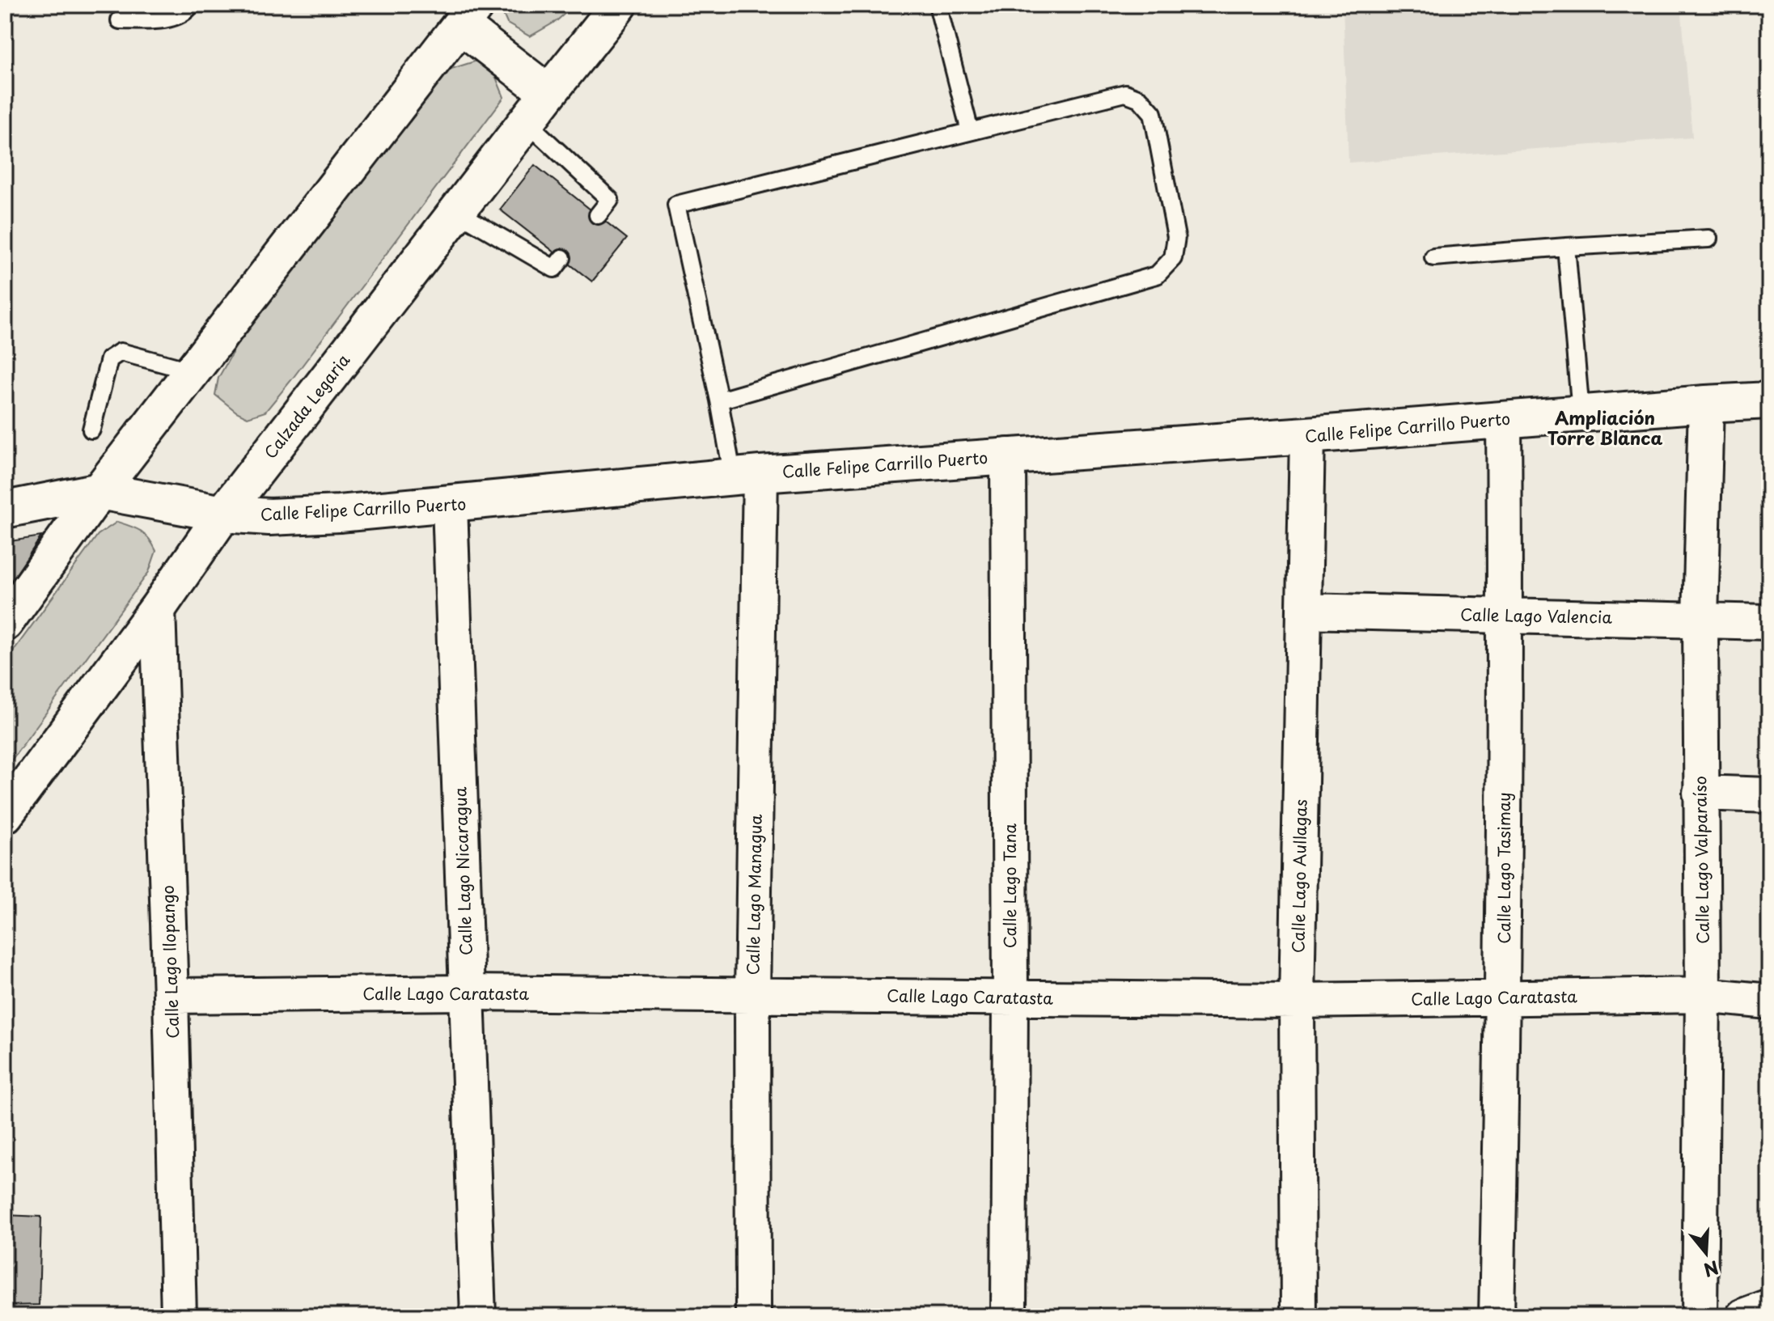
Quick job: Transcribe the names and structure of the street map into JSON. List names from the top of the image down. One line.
{"streets":{"main road":["Calzada Legaria","Calle Felipe Carrillo Puerto"],"street":["Calle Lago Valencia","Calle Lago Valparaíso","Calle Lago Tasimay","Calle Lago Nicaragua","Calle Lago Aullagas","Calle Lago Tana","Calle Lago Managua","Calle Lago Ilopango","Calle Lago Caratasta"]},"crossings":[["Calzada Legaria","Calle Felipe Carrillo Puerto"],["Calzada Legaria","Calle Lago Ilopango"],["Calle Felipe Carrillo Puerto","Calle Lago Valparaíso"],["Calle Felipe Carrillo Puerto","Calle Lago Tasimay"],["Calle Felipe Carrillo Puerto","Calle Lago Nicaragua"],["Calle Felipe Carrillo Puerto","Calle Lago Aullagas"],["Calle Felipe Carrillo Puerto","Calle Lago Tana"],["Calle Felipe Carrillo Puerto","Calle Lago Managua"],["Calle Lago Valencia","Calle Lago Valparaíso"],["Calle Lago Valencia","Calle Lago Tasimay"],["Calle Lago Valencia","Calle Lago Aullagas"],["Calle Lago Valparaíso","Calle Lago Caratasta"],["Calle Lago Tasimay","Calle Lago Caratasta"],["Calle Lago Nicaragua","Calle Lago Caratasta"],["Calle Lago Aullagas","Calle Lago Caratasta"],["Calle Lago Tana","Calle Lago Caratasta"],["Calle Lago Managua","Calle Lago Caratasta"],["Calle Lago Ilopango","Calle Lago Caratasta"]],"districts":["Ampliación Torre Blanca"],"north":"bottom"}
